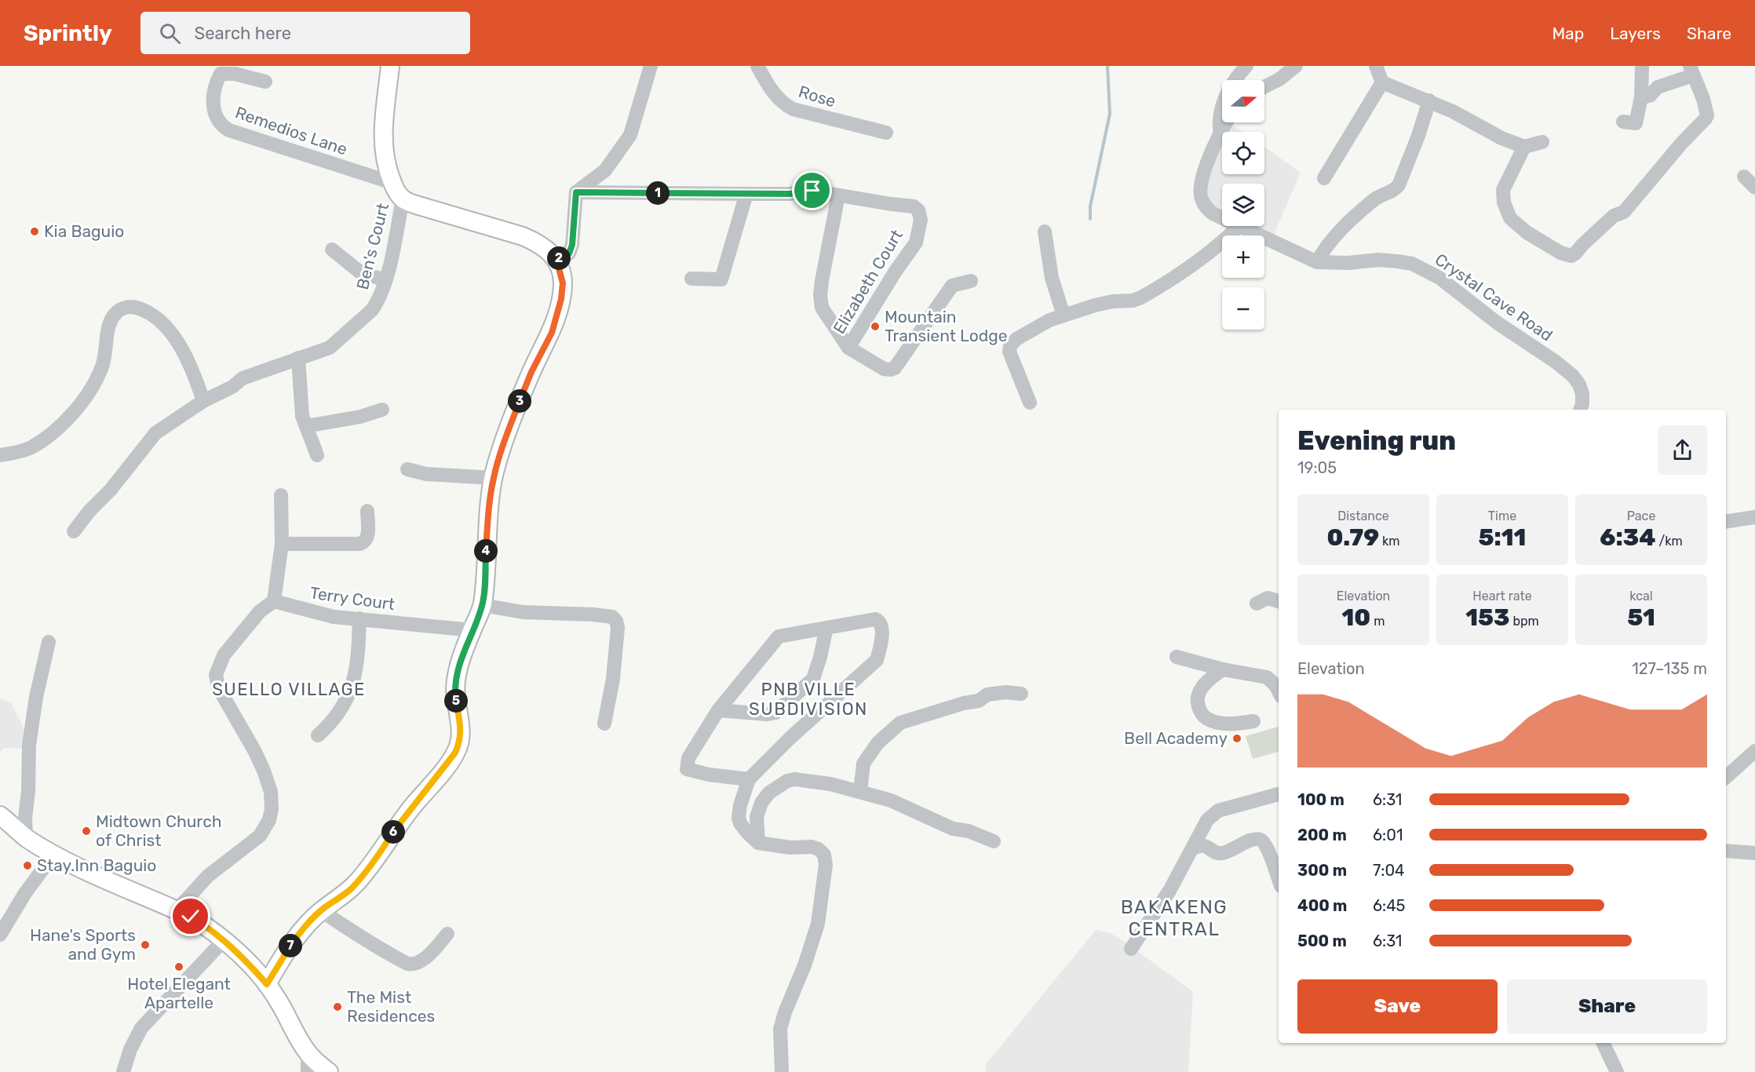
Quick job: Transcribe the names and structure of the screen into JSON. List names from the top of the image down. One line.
{"streets":{"street":["Rose","Remedios Lane","Ben's Court","Elizabeth Court","Crystal Cave Road","Terry Court"]},"districts":["SUELLO VILLAGE","PNB VILLE SUBDIVISION","BAKAKENG CENTRAL"],"places":["Kia Baguio","Mountain Transient Lodge","Bell Academy","Midtown Church of Christ","Stay.Inn Baguio","Hane's Sports and Gym","Hotel Elegant Apartelle","The Mist Residences"],"north":"right","page":{"header":"Sprintly","search":"Search here","nav":["Map","Layers","Share"],"map_buttons":["+","−"],"pins":["1","2","3","4","5","6","7"],"heading":["Evening run","19:05"],"stats":[["Distance","0.79 km"],["Time","5:11"],["Pace","6:34 /km"],["Elevation","10 m"],["Heart rate","153 bpm"],["kcal","51"]],"chart":["Elevation","127–135 m"],"list":[{"name":"100 m","note":"6:31"},{"name":"200 m","note":"6:01"},{"name":"300 m","note":"7:04"},{"name":"400 m","note":"6:45"},{"name":"500 m","note":"6:31"}],"buttons":["Save","Share"]}}
